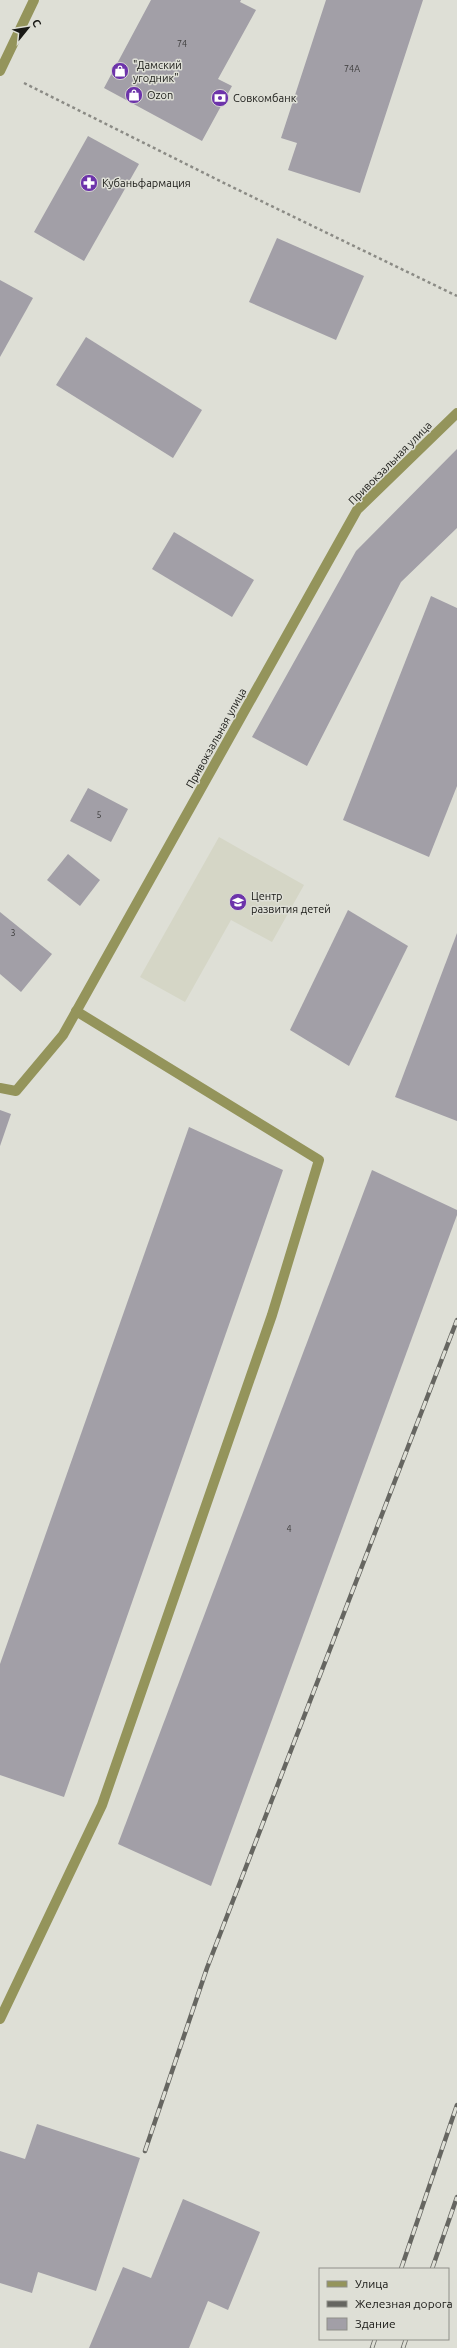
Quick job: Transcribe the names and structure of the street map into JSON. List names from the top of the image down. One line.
{"streets":{"street":["Привокзальная улица"]},"places":{"shop":["\"Дамский угодник\"","Ozon"],"bank":["Совкомбанк"],"pharmacy":["Кубаньфармация"],"school or university":["Центр развития детей"]},"house_numbers":["74","74А","5","3","4"],"legend":["Улица","Железная дорога","Здание"],"north":"top right"}
